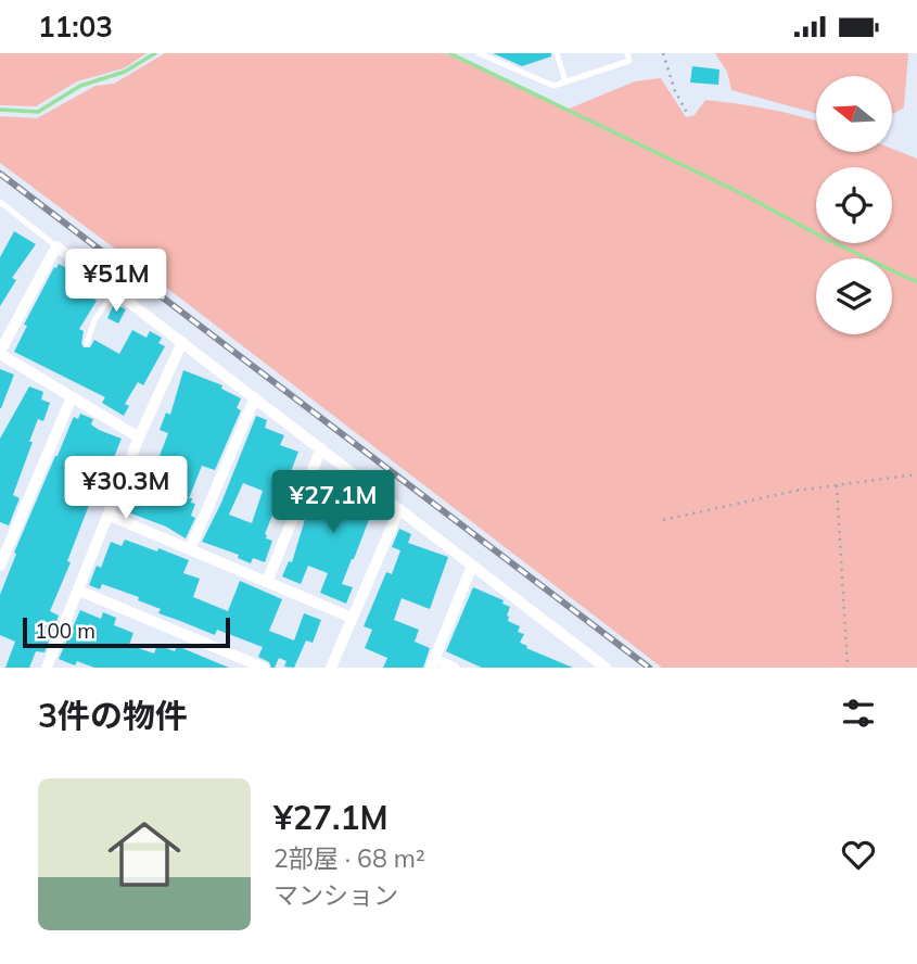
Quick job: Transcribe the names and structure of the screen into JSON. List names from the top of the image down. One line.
{"scale_bar":"100 m","north":"left","page":{"status":"11:03","price":["¥51M","¥30.3M","¥27.1M"],"scale":"100 m","heading":"3件の物件","list":[{"name":"¥27.1M","note":"2部屋 · 68 m² · マンション"}]}}
